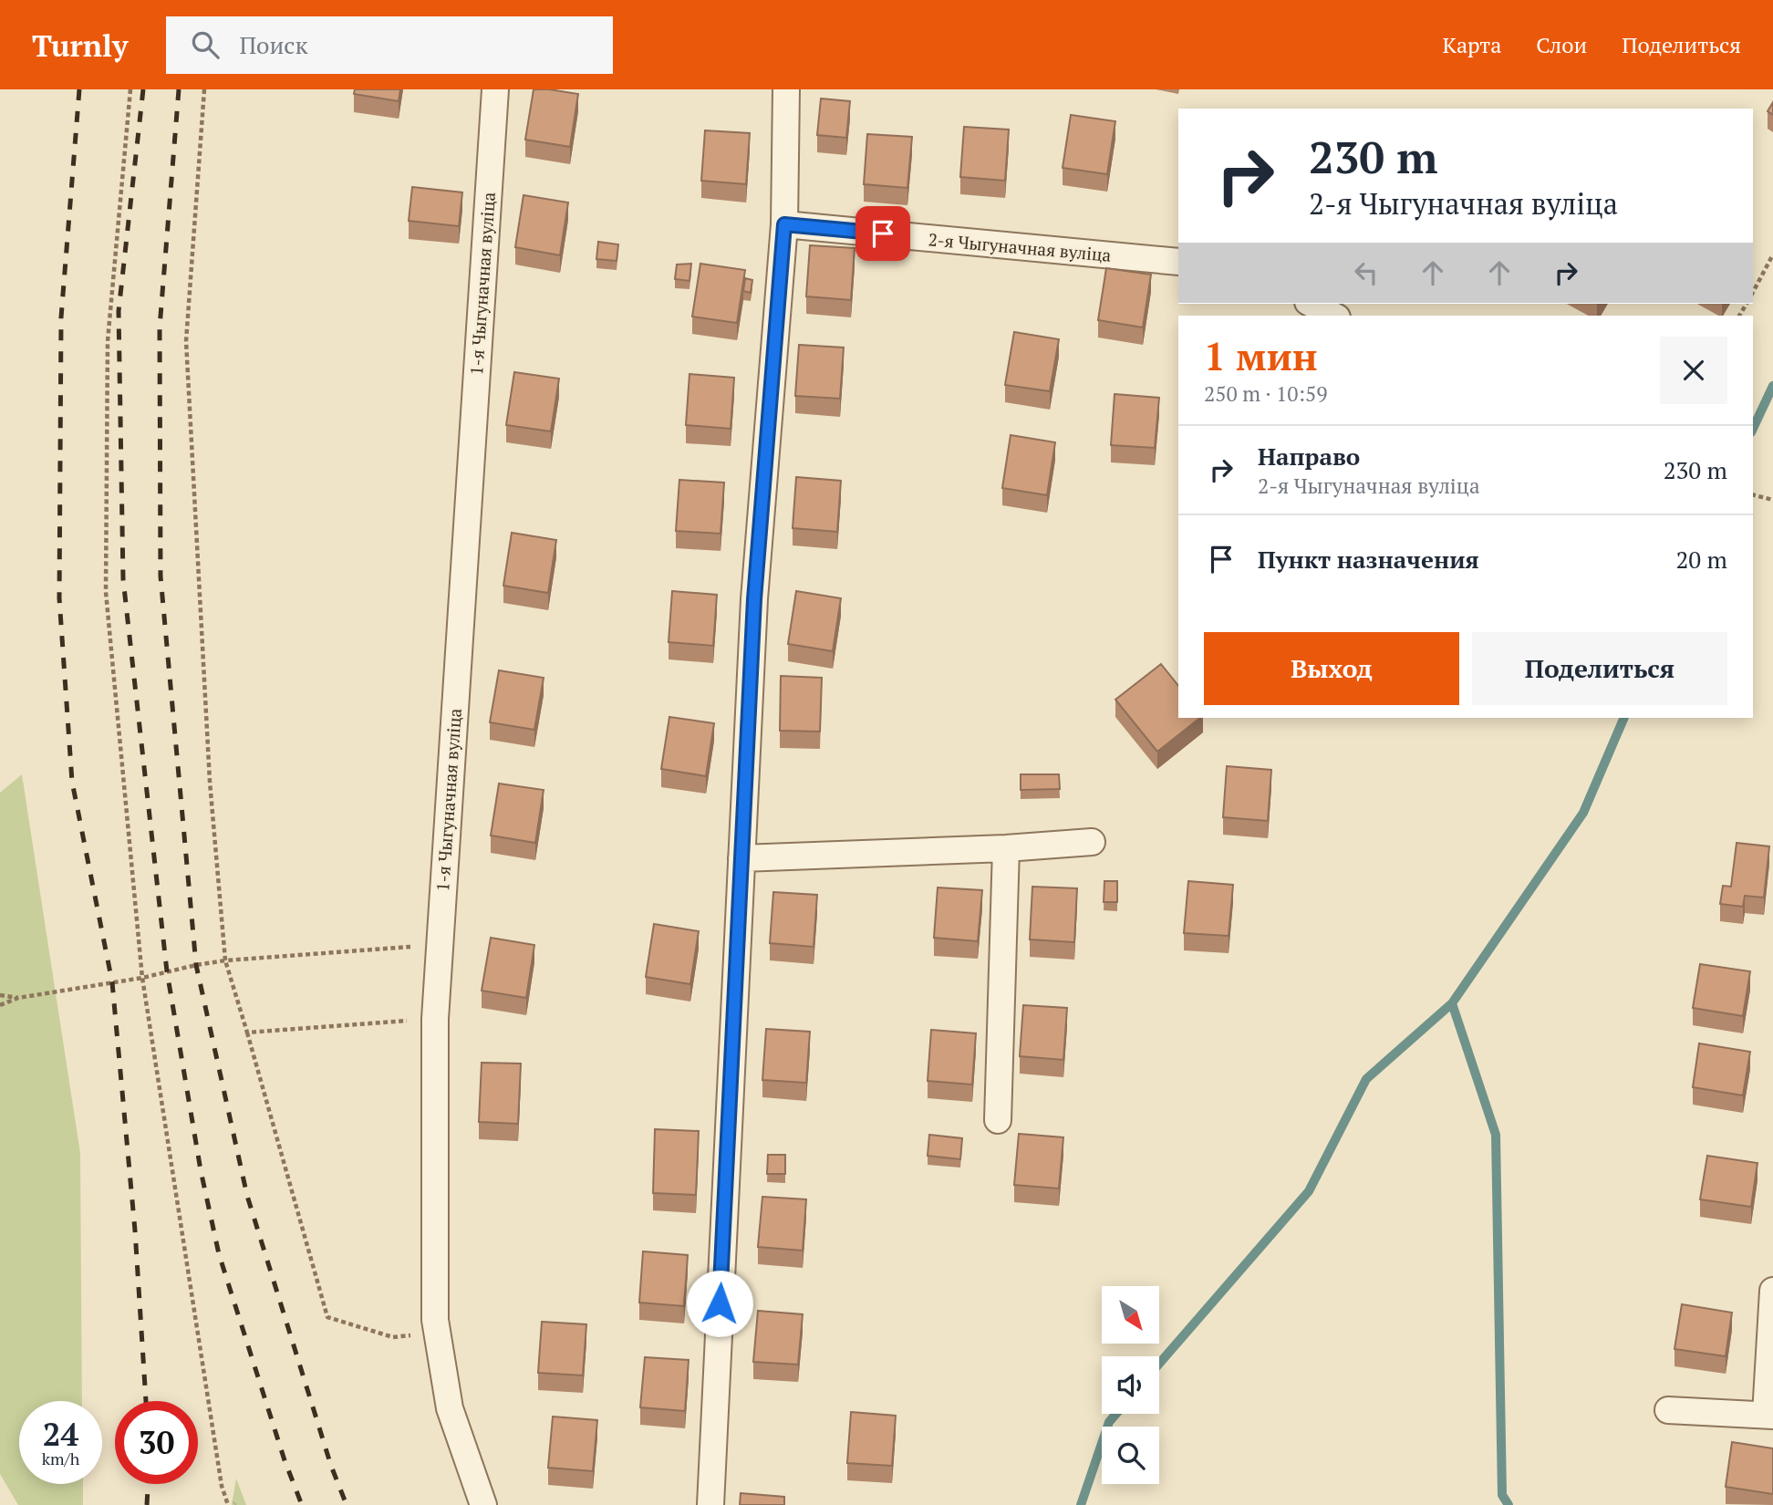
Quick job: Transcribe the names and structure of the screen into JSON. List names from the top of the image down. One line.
{"streets":{"street":["2-я Чыгуначная вуліца","1-я Чыгуначная вуліца"]},"north":"bottom right","page":{"header":"Turnly","search":"Поиск","nav":["Карта","Слои","Поделиться"],"turn":["230 m","2-я Чыгуначная вуліца"],"heading":["1 мин","250 m · 10:59"],"list":[{"name":"Направо","note":"2-я Чыгуначная вуліца","value":"230 m"},{"name":"Пункт назначения","value":"20 m"}],"buttons":["Выход","Поделиться"],"speed":"24 km/h","limit":"30"}}
